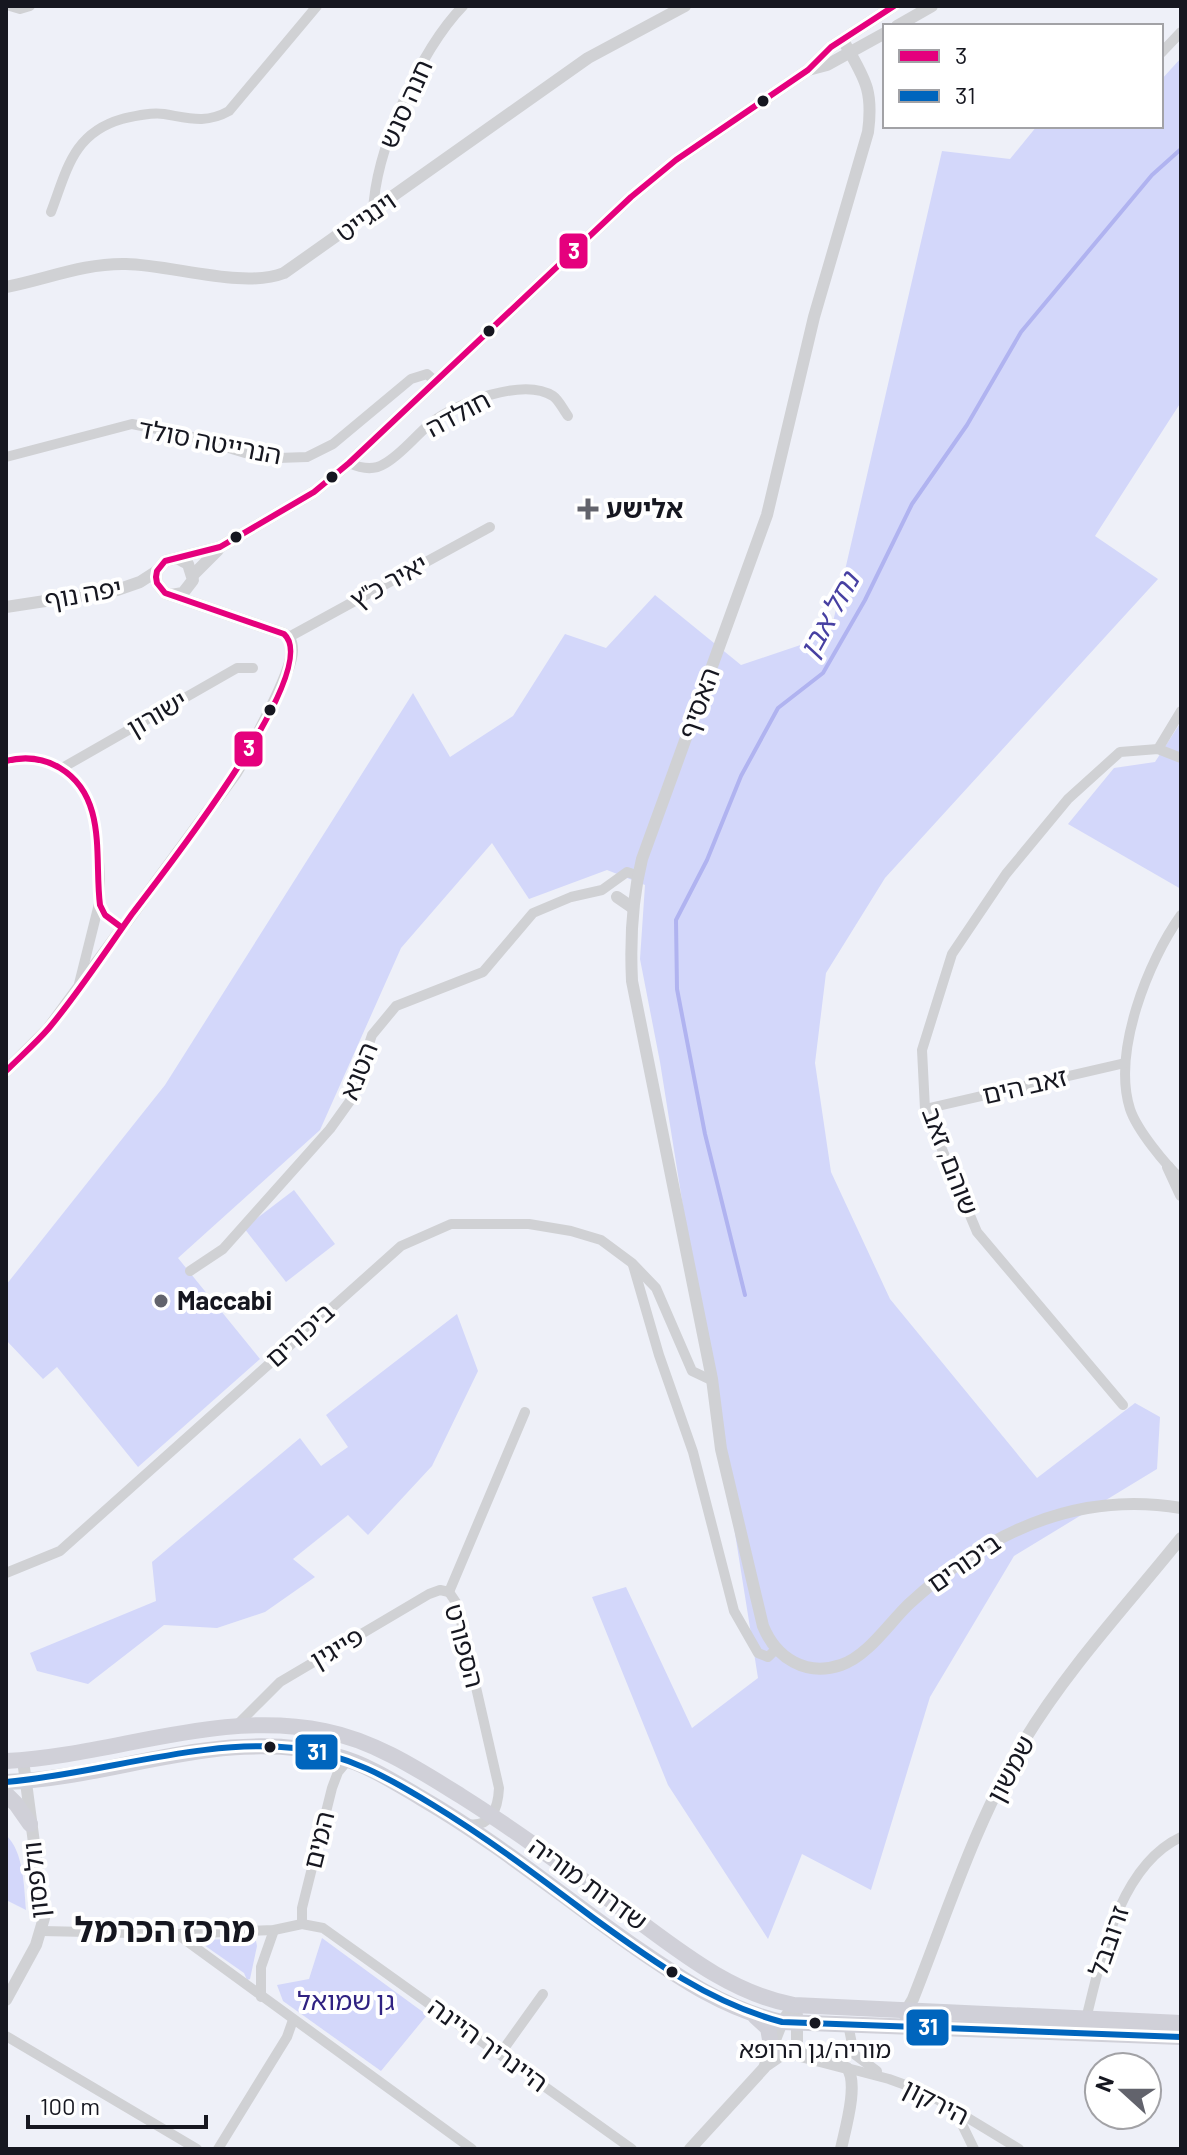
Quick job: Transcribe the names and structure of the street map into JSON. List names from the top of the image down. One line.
{"streets":{"main road":["שדרות מוריה"],"street":["חנה סנש","וינגייט","חולדה","הנרייטה סולד","יאיר כ\"ץ","יפה נוף","האסיף","ישורון","הטנא","זאב הים","שוהם, זאב","ביכורים","הספורט","פייגין","שמשון","המים","וולפסון","זרובבל","היינריך היינה","הירקון"]},"crossings":[["חנה סנש","וינגייט"],["האסיף","הטנא"],["זאב הים","שוהם, זאב"],["הספורט","פייגין"],["הספורט","שדרות מוריה"],["פייגין","שדרות מוריה"],["שמשון","שדרות מוריה"],["המים","שדרות מוריה"],["המים","היינריך היינה"],["וולפסון","שדרות מוריה"],["שדרות מוריה","זרובבל"]],"districts":["מרכז הכרמל"],"water":["נחל אבן"],"parks":["גן שמואל"],"places":{"health":["אלישע"],"other":["Maccabi","מוריה/גן הרופא"]},"lines":["transit line 3","transit line 31"],"legend":["3","31"],"scale_bar":"100 m","north":"left"}
